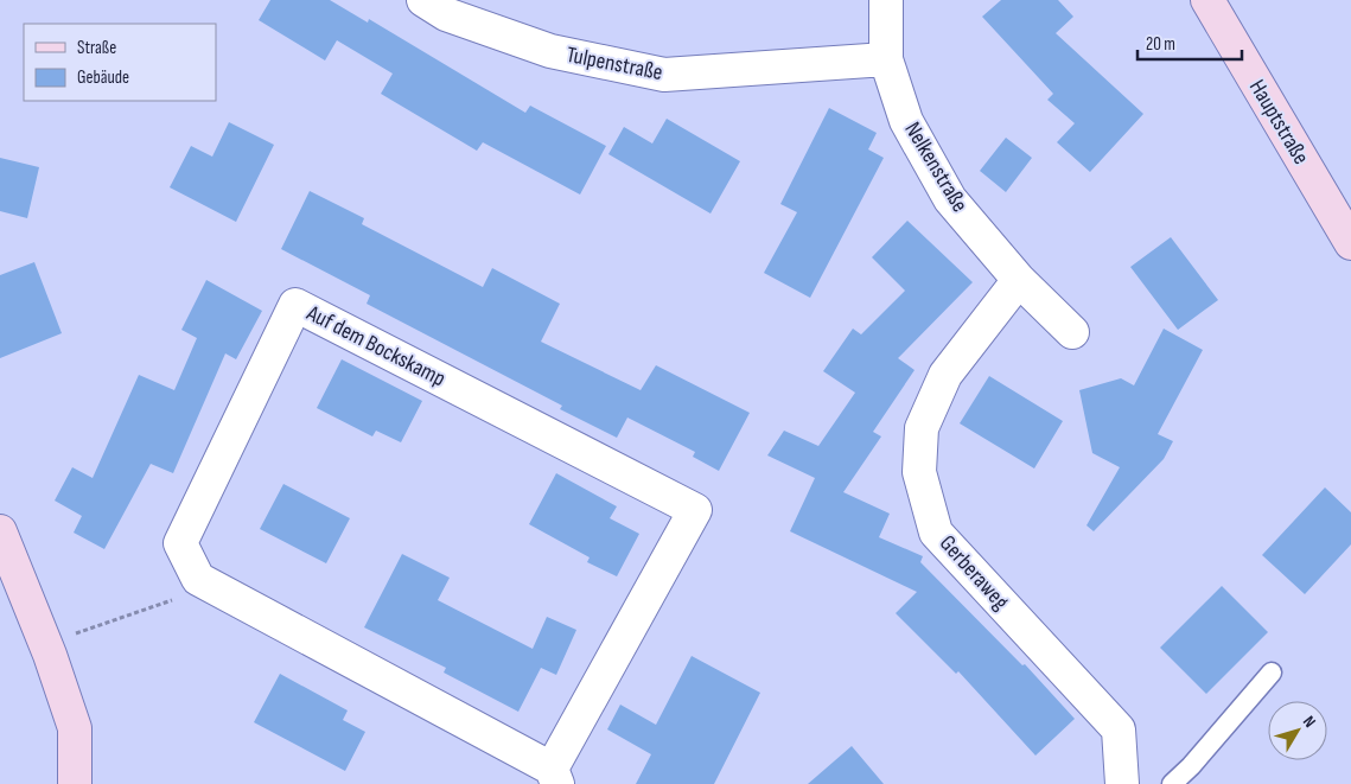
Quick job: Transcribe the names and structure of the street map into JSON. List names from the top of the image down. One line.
{"streets":{"main road":["Hauptstraße"],"street":["Tulpenstraße","Nelkenstraße","Auf dem Bockskamp","Gerberaweg"]},"crossings":[["Tulpenstraße","Nelkenstraße"],["Nelkenstraße","Gerberaweg"]],"legend":["Straße","Gebäude"],"scale_bar":"20 m","north":"top right"}
